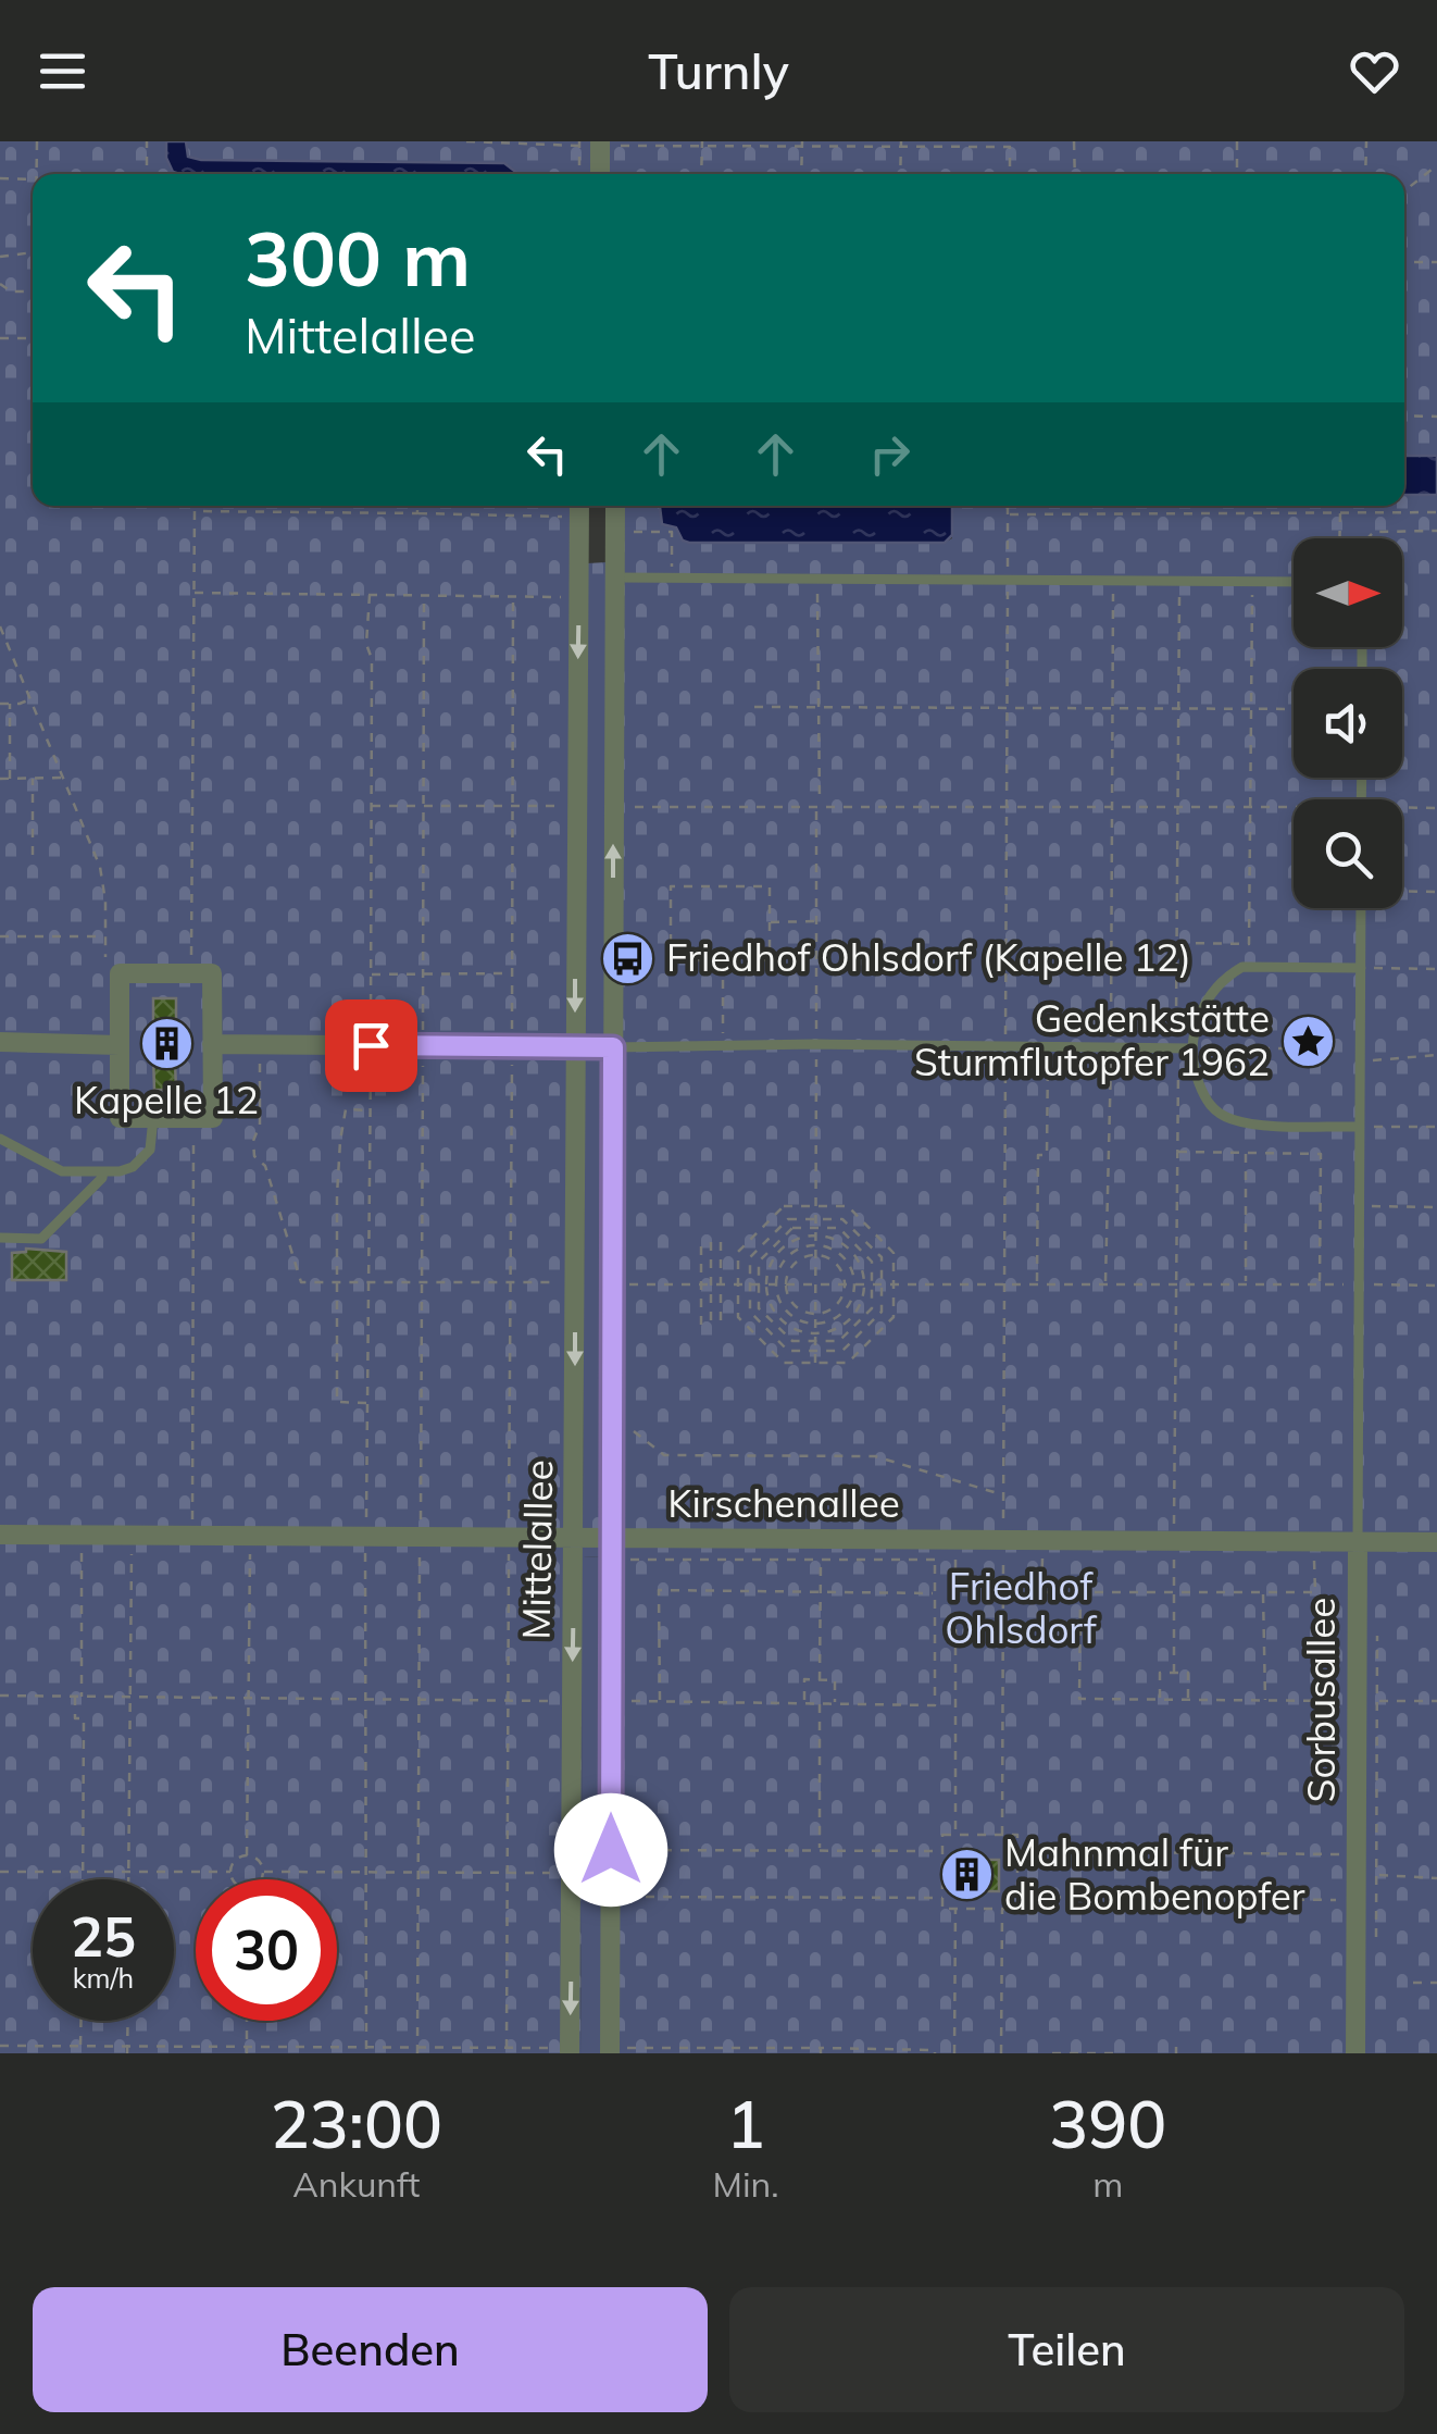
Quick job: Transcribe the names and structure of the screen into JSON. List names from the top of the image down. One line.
{"streets":{"street":["Kirschenallee","Mittelallee","Sorbusallee"]},"crossings":[["Kirschenallee","Mittelallee"],["Kirschenallee","Sorbusallee"]],"parks":["Friedhof Ohlsdorf"],"places":{"bus stop":["Friedhof Ohlsdorf (Kapelle 12)"],"place":["Gedenkstätte Sturmflutopfer 1962"],"building":["Kapelle 12","Mahnmal für die Bombenopfer"]},"north":"right","page":{"header":"Turnly","turn":["300 m","Mittelallee"],"speed":"25 km/h","limit":"30","eta":["23:00","Ankunft","1","Min.","390","m"],"buttons":["Beenden","Teilen"]}}
